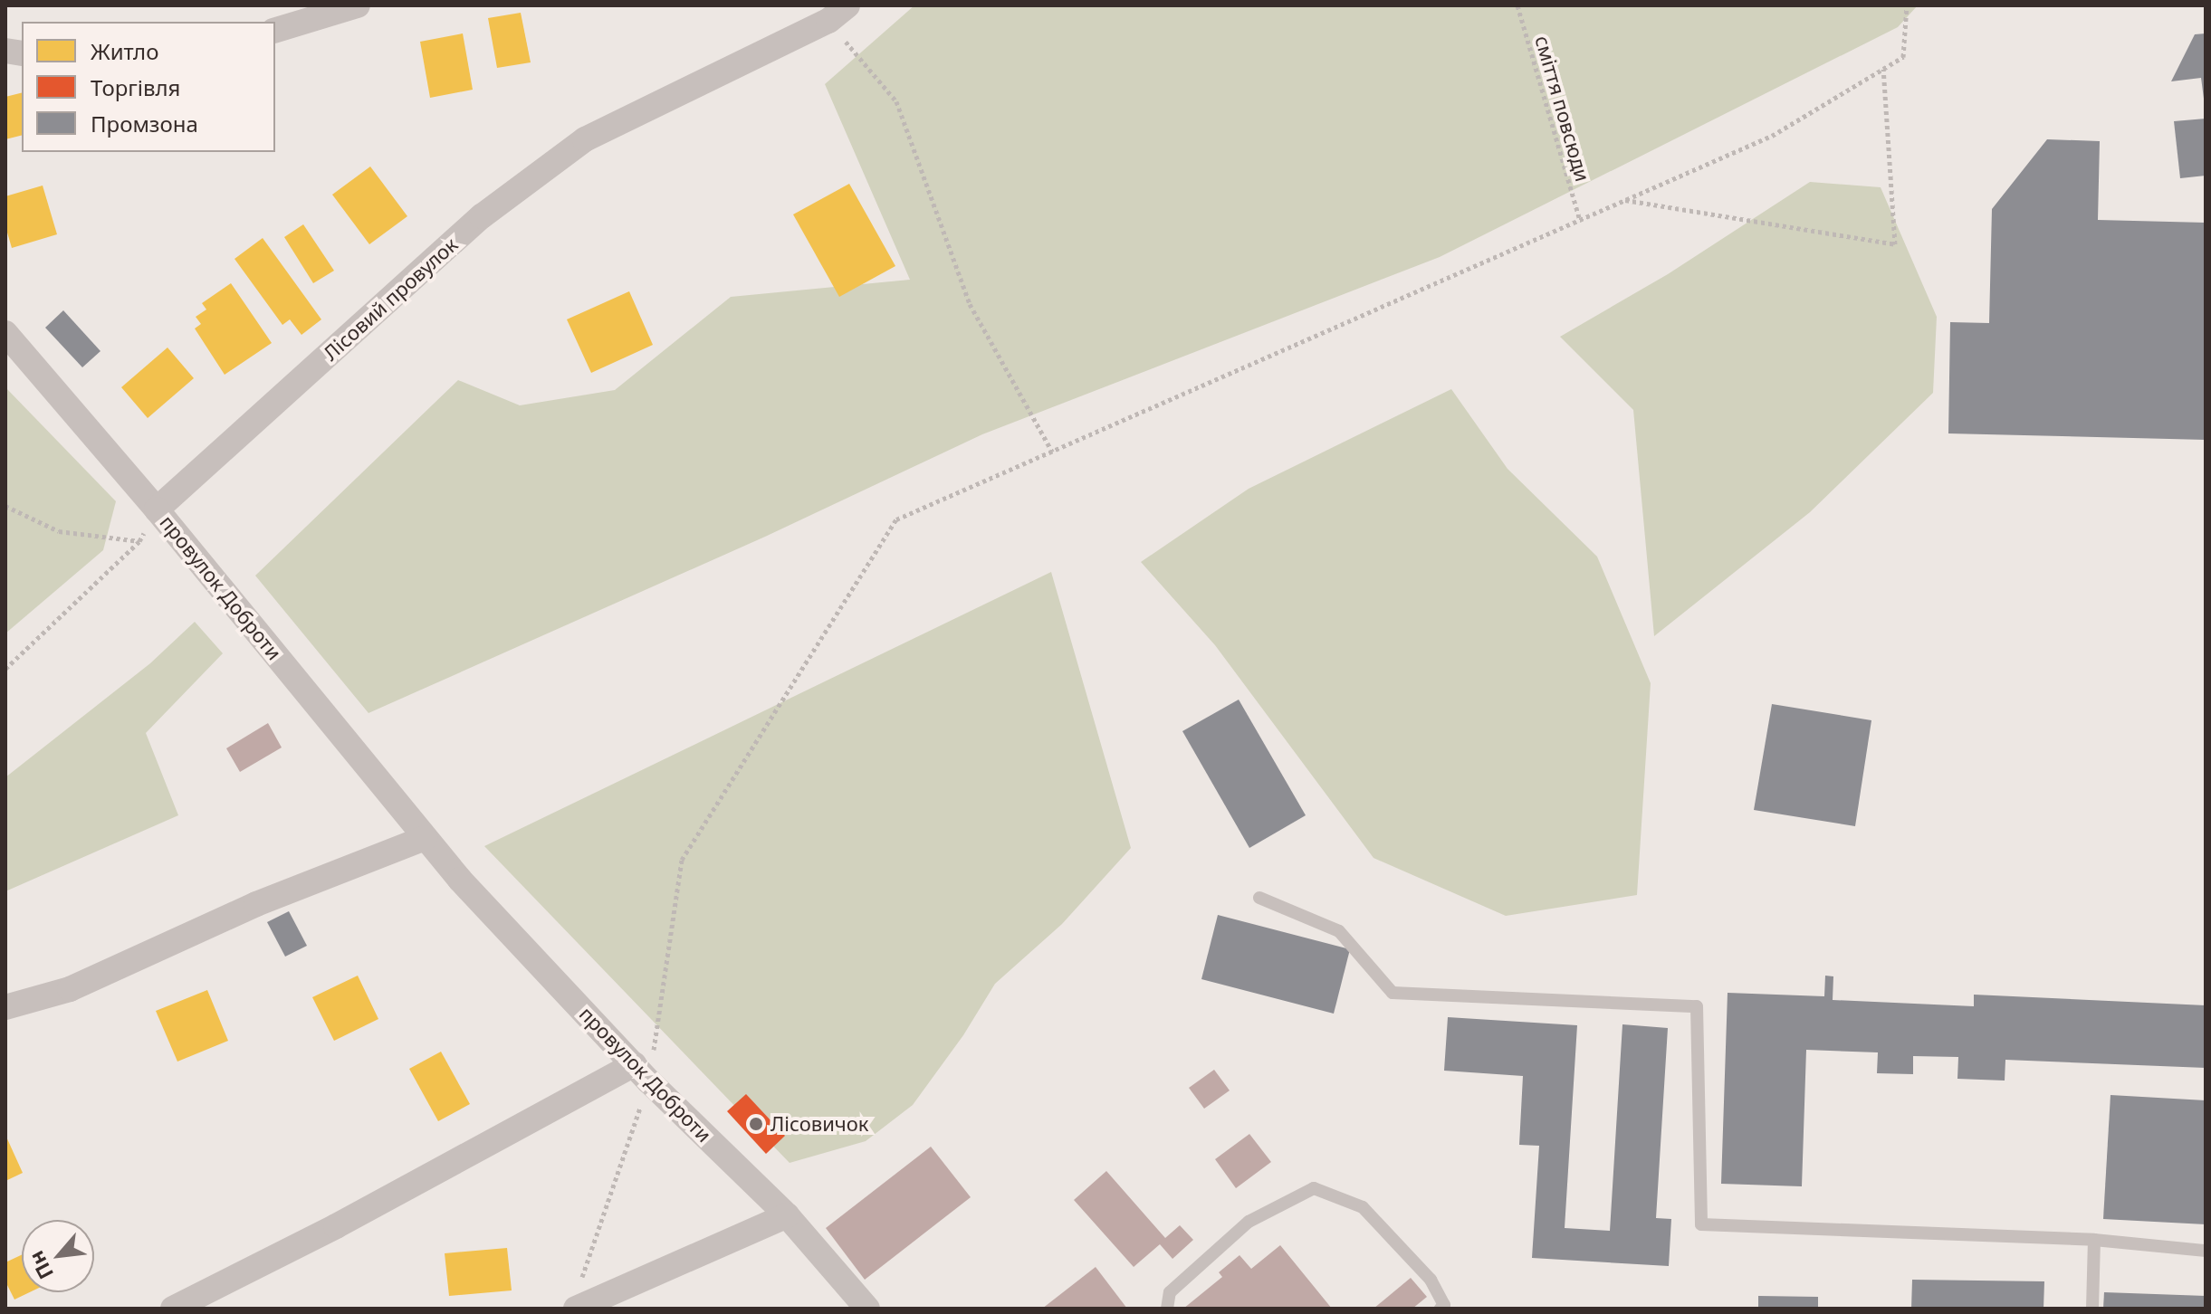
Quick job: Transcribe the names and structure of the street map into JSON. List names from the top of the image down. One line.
{"streets":{"street":["Лісовий провулок","провулок Доброти"],"path":["сміття повсюди"]},"crossings":[["Лісовий провулок","провулок Доброти"]],"places":["Лісовичок"],"legend":["Житло","Торгівля","Промзона"],"north":"bottom left"}
